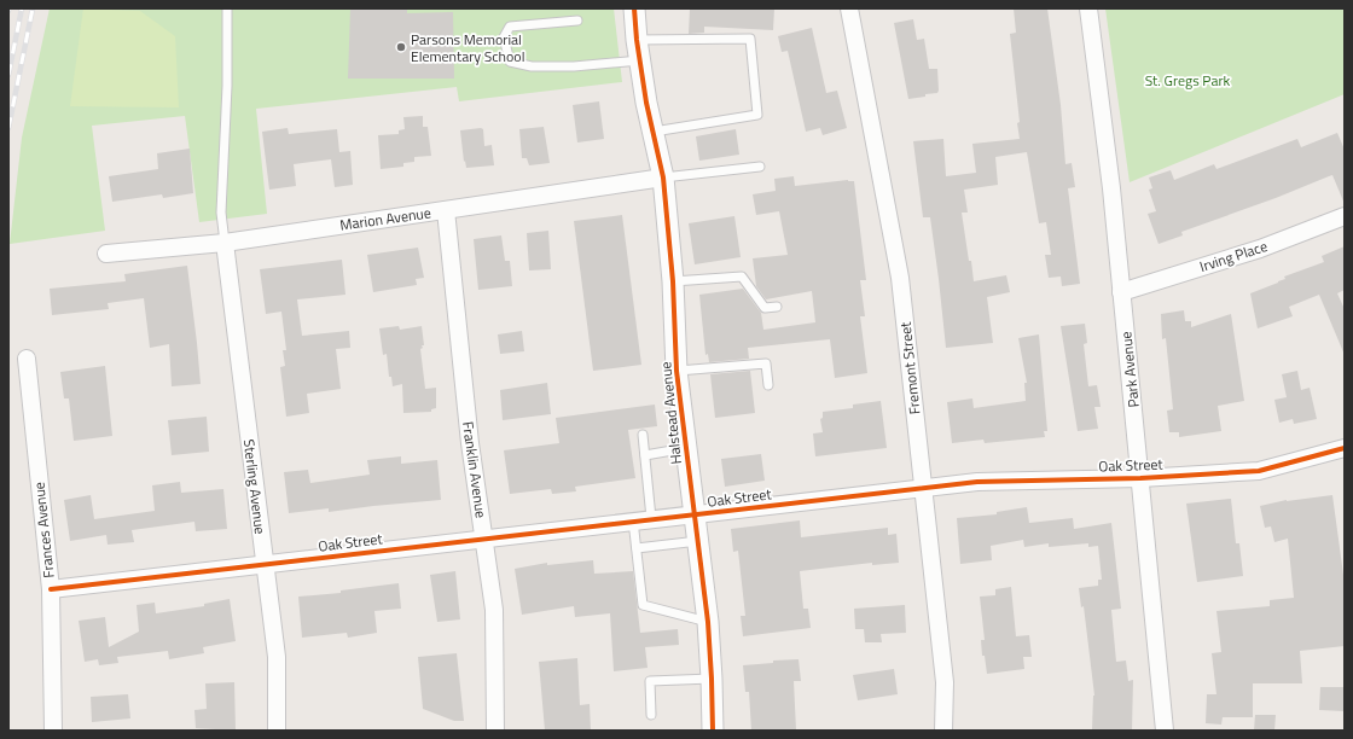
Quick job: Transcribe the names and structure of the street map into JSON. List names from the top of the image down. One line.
{"streets":{"street":["Marion Avenue","Irving Place","Fremont Street","Park Avenue","Halstead Avenue","Oak Street","Franklin Avenue","Sterling Avenue","Frances Avenue"]},"crossings":[["Marion Avenue","Halstead Avenue"],["Marion Avenue","Franklin Avenue"],["Marion Avenue","Sterling Avenue"],["Irving Place","Park Avenue"],["Fremont Street","Oak Street"],["Park Avenue","Oak Street"],["Halstead Avenue","Oak Street"],["Oak Street","Franklin Avenue"],["Oak Street","Sterling Avenue"],["Oak Street","Frances Avenue"]],"parks":["St. Gregs Park"],"places":["Parsons Memorial Elementary School"]}
